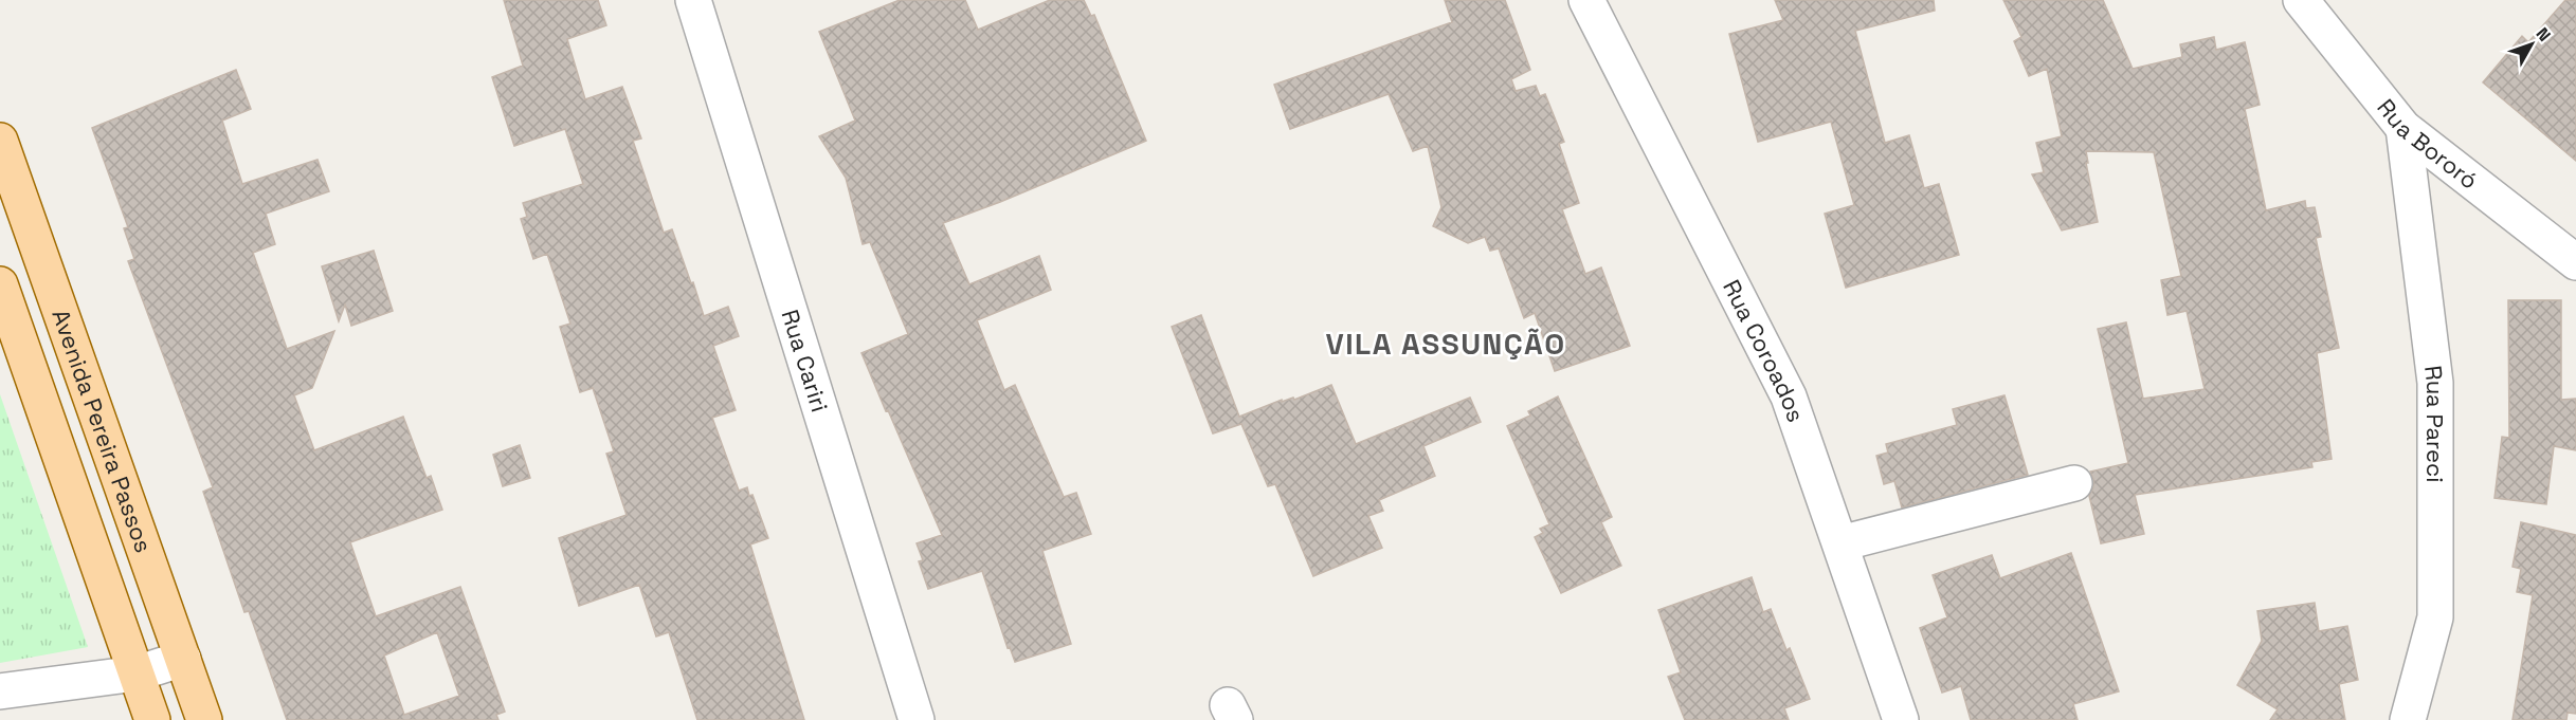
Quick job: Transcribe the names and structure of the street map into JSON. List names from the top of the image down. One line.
{"streets":{"main road":["Avenida Pereira Passos"],"street":["Rua Bororó","Rua Coroados","Rua Cariri","Rua Pareci"]},"crossings":[["Rua Bororó","Rua Pareci"]],"districts":["VILA ASSUNÇÃO"],"north":"top right"}
